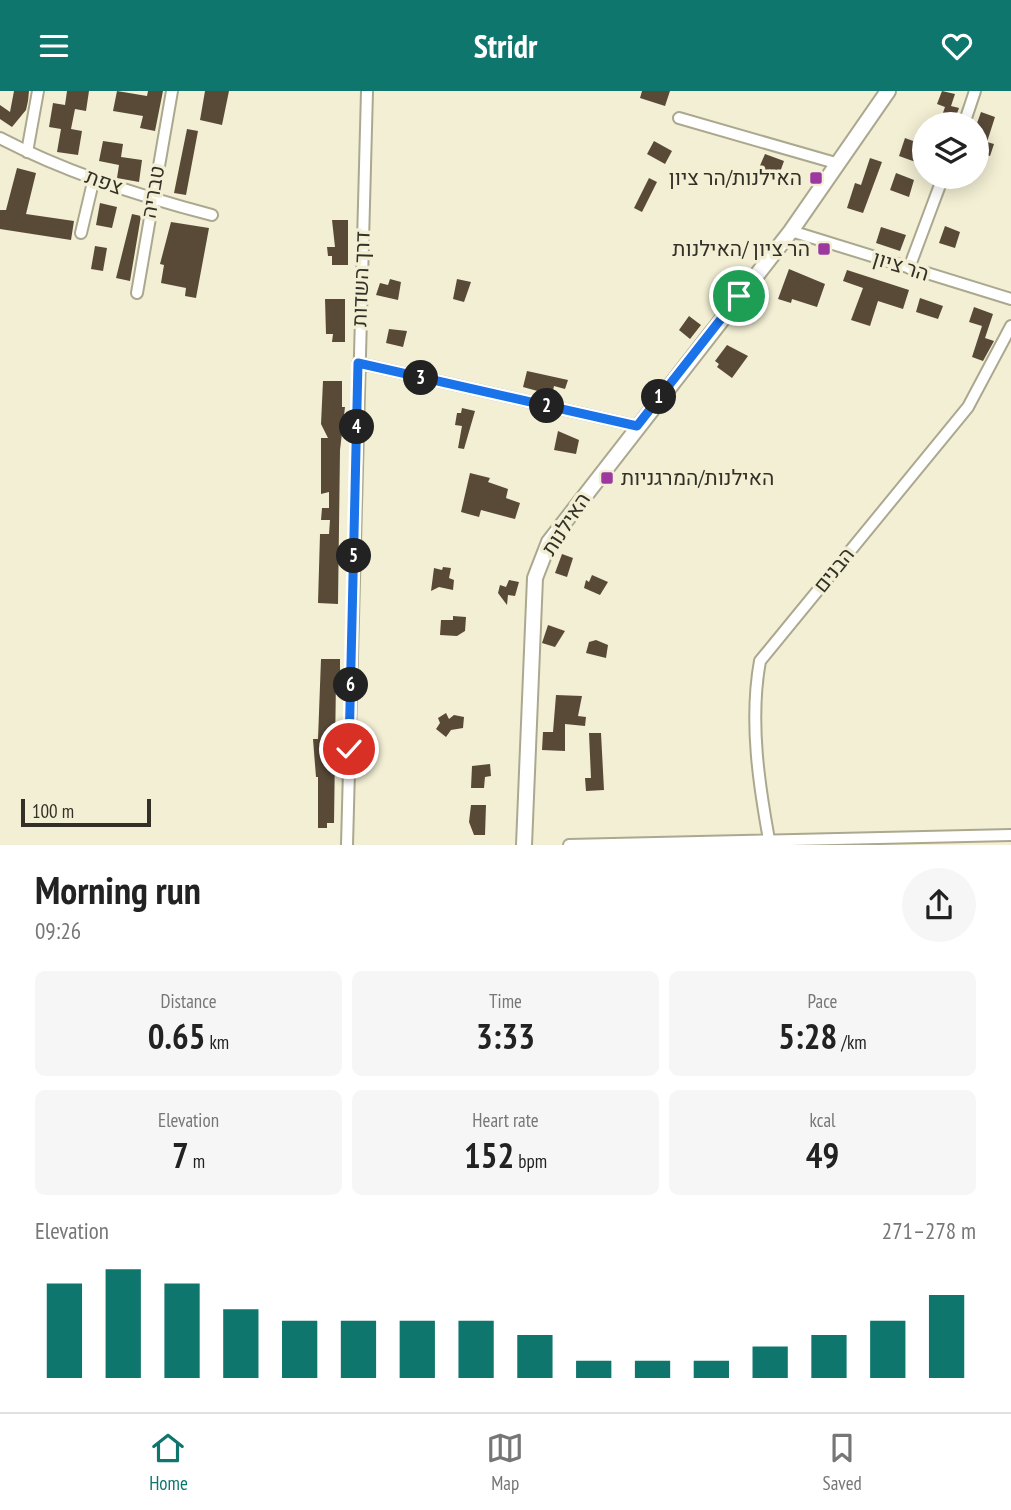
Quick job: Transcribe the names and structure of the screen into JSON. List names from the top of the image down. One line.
{"streets":{"main road":["האילנות"],"street":["צפת","טבריה","הר ציון","דרך השדות","הבנים"]},"crossings":[["צפת","טבריה"],["הר ציון","האילנות"]],"places":{"transit":["האילנות/הר ציון","הר ציון /האילנות","האילנות/המרגניות"]},"scale_bar":"100 m","page":{"header":"Stridr","pins":["3","1","2","4","5","6"],"scale":"100 m","heading":["Morning run","09:26"],"stats":[["Distance","0.65 km"],["Time","3:33"],["Pace","5:28 /km"],["Elevation","7 m"],["Heart rate","152 bpm"],["kcal","49"]],"chart":["Elevation","271–278 m"],"tabs":["Home","Map","Saved"]}}
